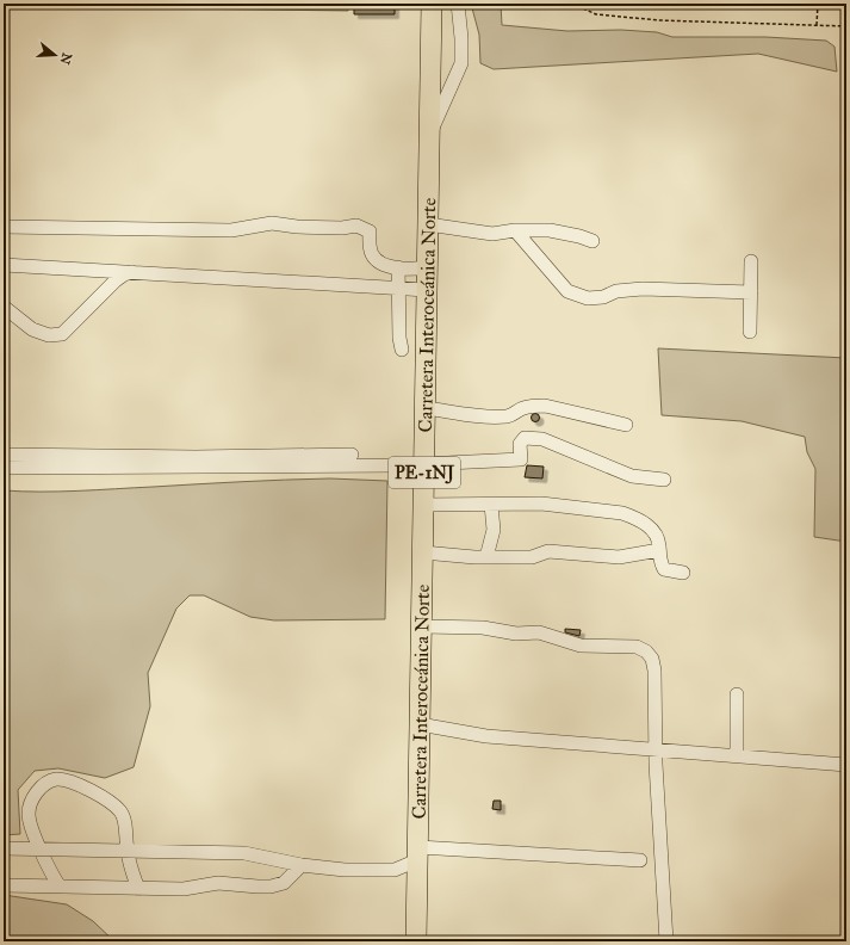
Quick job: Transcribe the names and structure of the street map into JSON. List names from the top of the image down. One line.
{"streets":{"highway":["Carretera Interoceánica Norte","PE-1NJ"]},"north":"right"}
